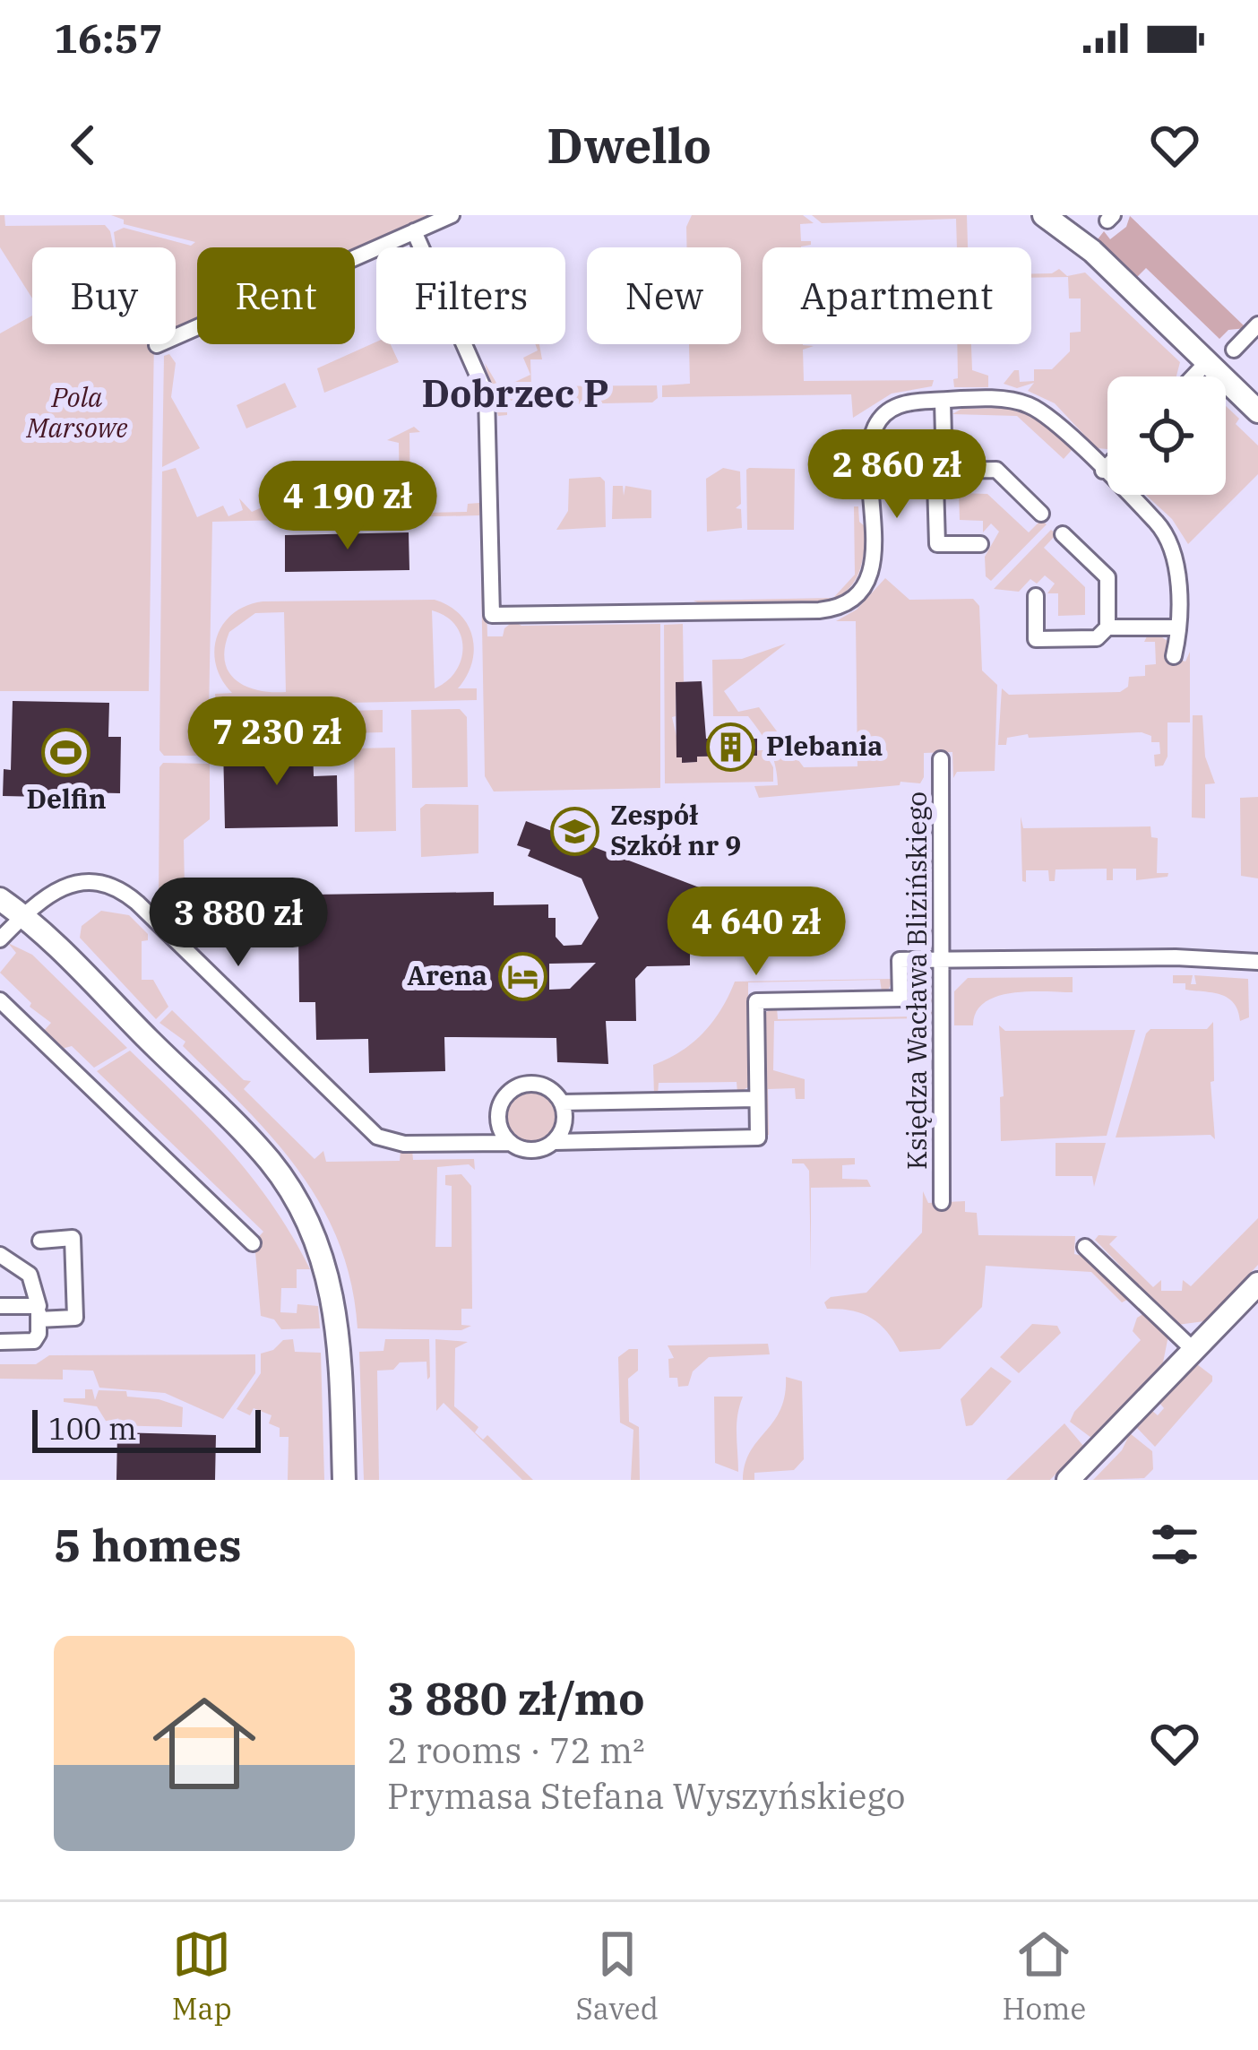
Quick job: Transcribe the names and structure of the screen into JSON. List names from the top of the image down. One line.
{"streets":{"street":["Księdza Wacława Blizińskiego"]},"districts":["Dobrzec P"],"parks":["Pola Marsowe"],"places":{"building":["Plebania"],"sports":["Delfin"],"school or university":["Zespół Szkół nr 9"],"hotel":["Arena"]},"scale_bar":"100 m","page":{"status":"16:57","header":"Dwello","chip":["Buy","Rent","Filters","New","Apartment"],"price":["2 860 zł","4 190 zł","7 230 zł","3 880 zł","4 640 zł"],"scale":"100 m","heading":"5 homes","list":[{"name":"3 880 zł/mo","note":"2 rooms · 72 m² · Prymasa Stefana Wyszyńskiego"}],"tabs":["Map","Saved","Home"]}}
